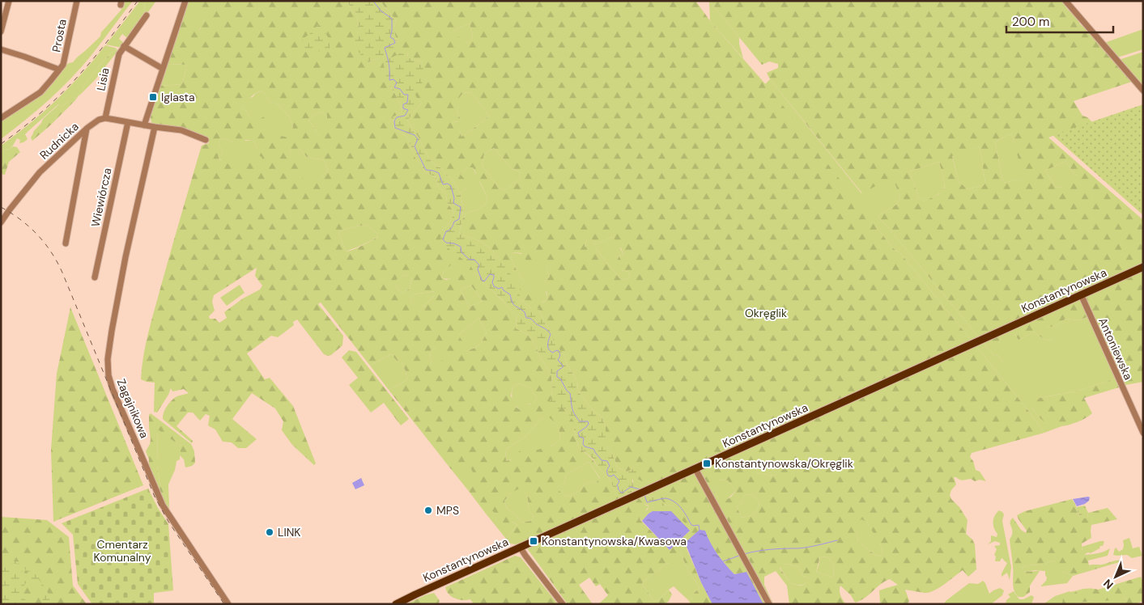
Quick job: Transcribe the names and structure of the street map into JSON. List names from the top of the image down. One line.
{"streets":{"main road":["Konstantynowska"],"street":["Prosta","Lisia","Rudnicka","Wiewiórcza","Antoniewska","Zagajnikowa"]},"crossings":[["Lisia","Rudnicka"],["Konstantynowska","Antoniewska"]],"parks":["Okręglik","Cmentarz Komunalny"],"places":{"transit":["Iglasta","Konstantynowska/Okręglik","Konstantynowska/Kwasowa"],"other":["MPS","LINK"]},"scale_bar":"200 m","north":"bottom left"}
